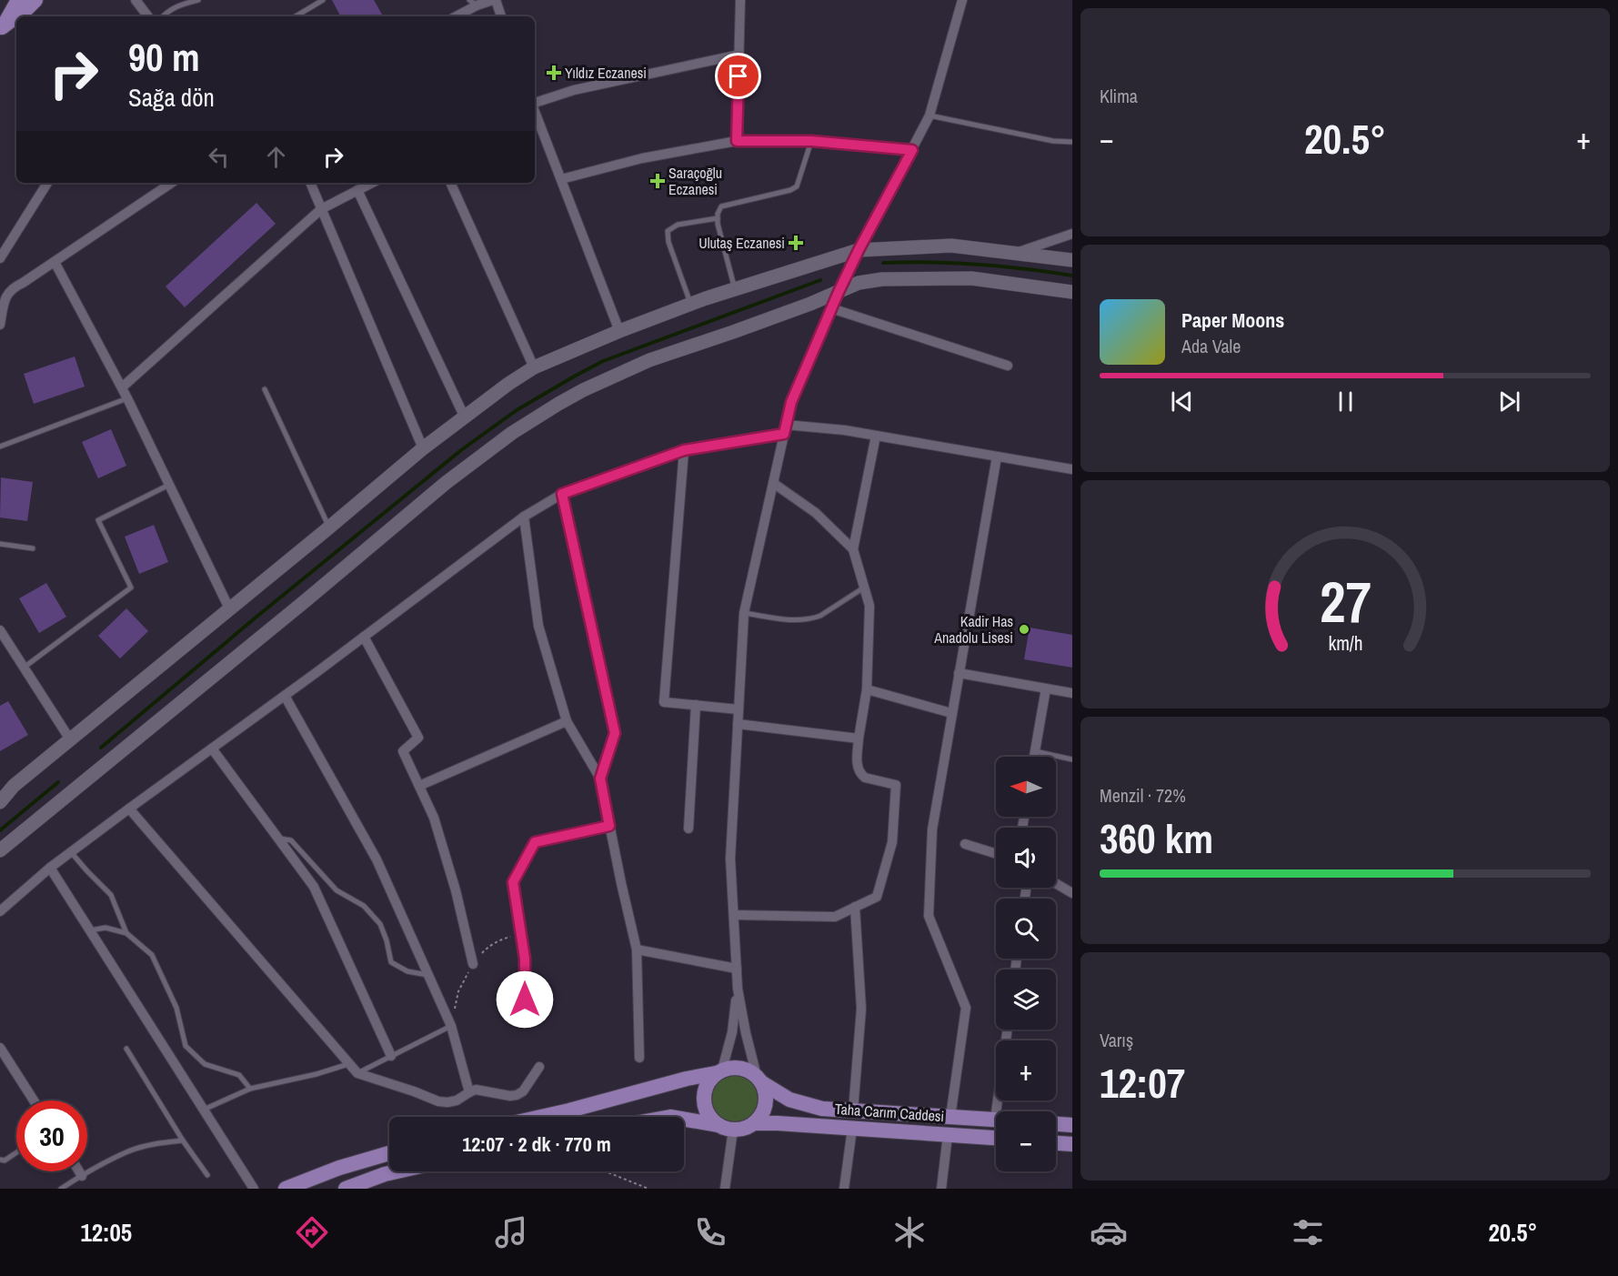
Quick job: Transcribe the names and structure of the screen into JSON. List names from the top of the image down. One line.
{"streets":{"main road":["Taha Carım Caddesi"]},"places":{"health":["Yıldız Eczanesi","Saraçoğlu Eczanesi","Ulutaş Eczanesi"],"other":["Kadir Has Anadolu Lisesi"]},"north":"left","page":{"tile":["Klima",["Menzil · 72%","360 km"],["Varış","12:07"]],"turn":["90 m","Sağa dön"],"heat":["−","20.5°","+"],"song":["Paper Moons","Ada Vale"],"map_buttons":["+","−"],"limit":"30","trip":"12:07 · 2 dk · 770 m","tabs":["12:05","20.5°"],"gauge":["27","km/h"]}}
